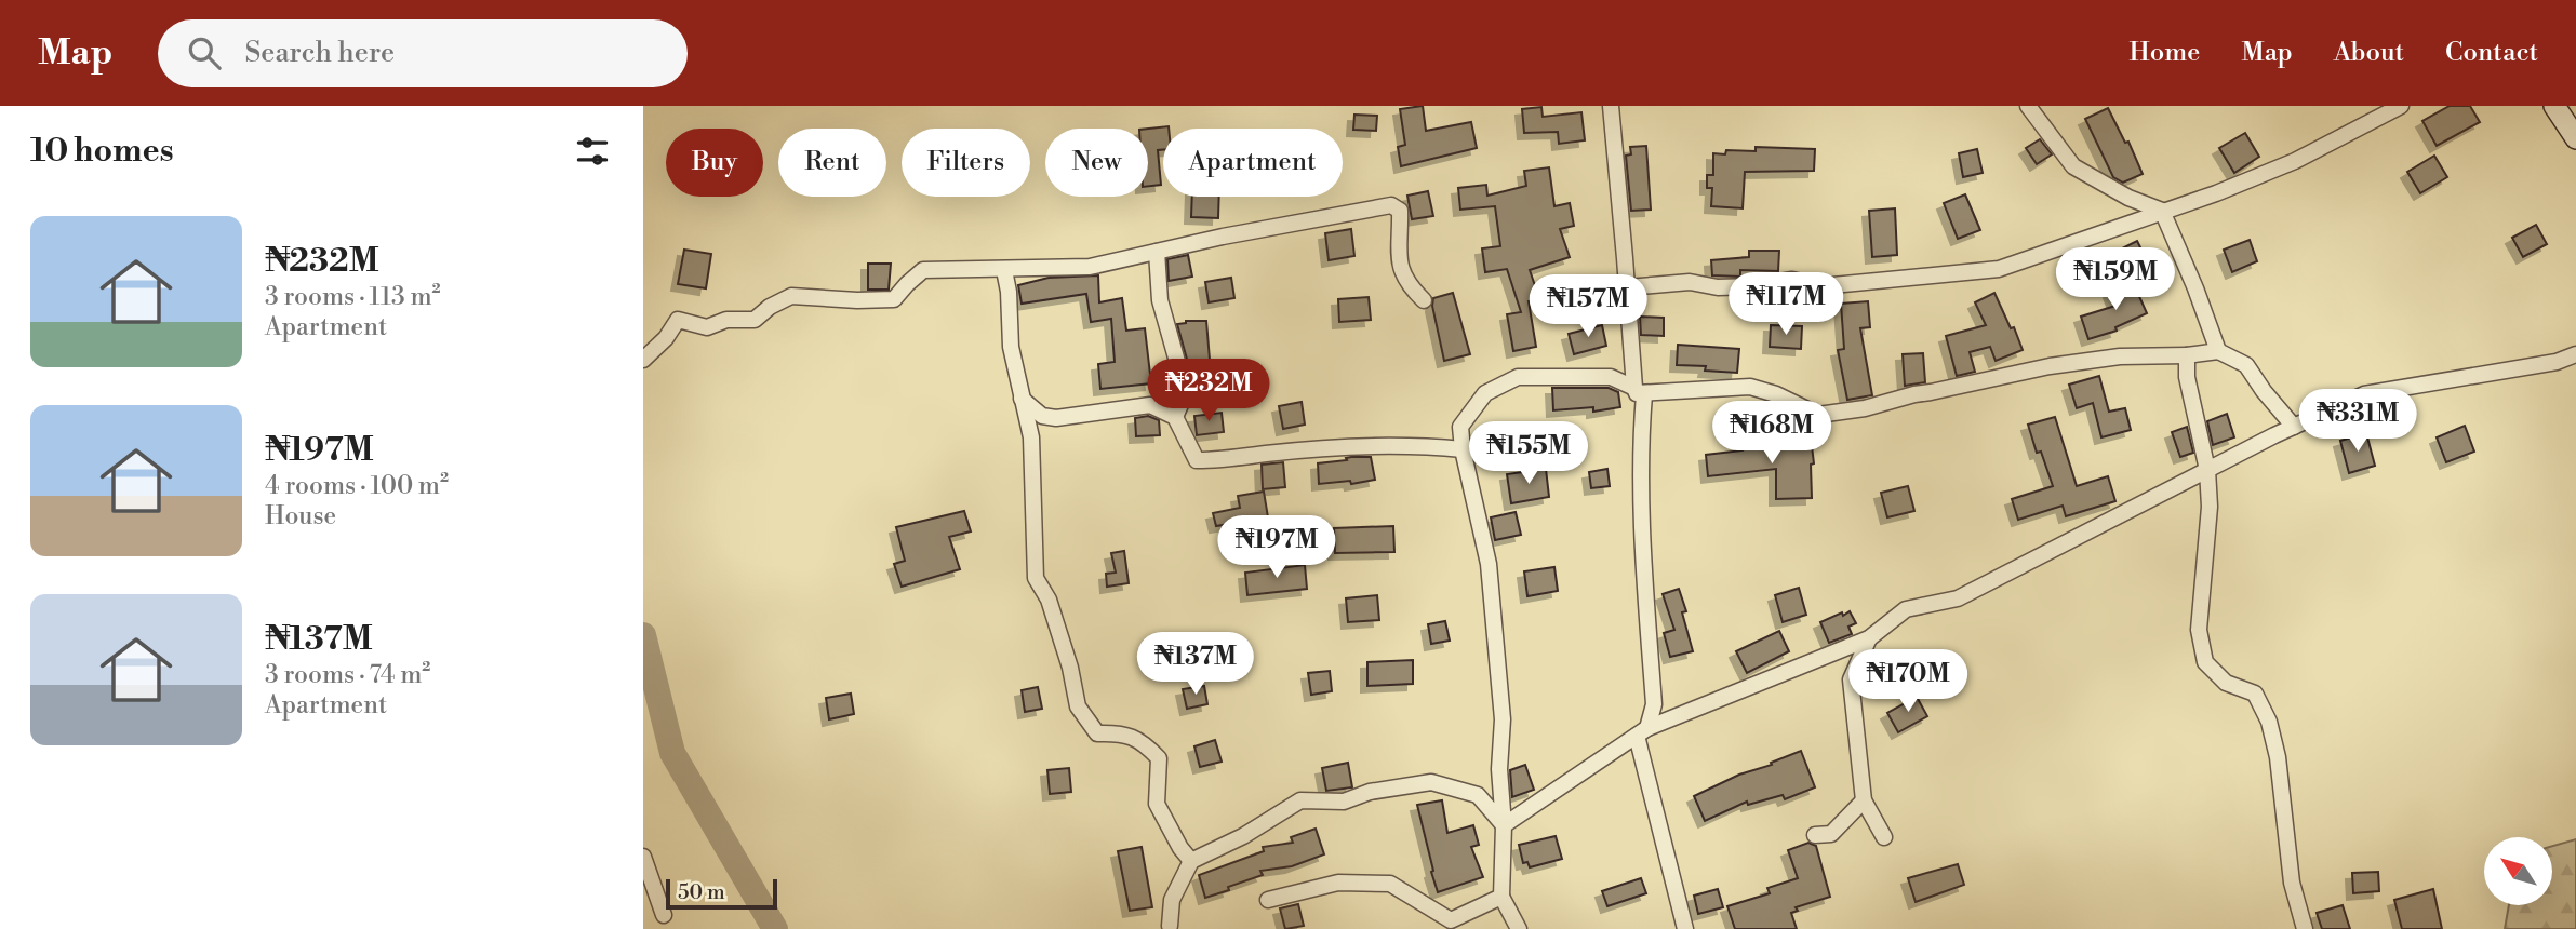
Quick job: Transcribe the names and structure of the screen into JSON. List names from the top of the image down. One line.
{"scale_bar":"50 m","north":"top left","page":{"header":"Map","search":"Search here","nav":["Home","Map","About","Contact"],"heading":"10 homes","chip":["Buy","Rent","Filters","New","Apartment"],"list":[{"name":"₦232M","note":"3 rooms · 113 m² · Apartment"},{"name":"₦197M","note":"4 rooms · 100 m² · House"},{"name":"₦137M","note":"3 rooms · 74 m² · Apartment"}],"price":["₦159M","₦117M","₦157M","₦232M","₦331M","₦168M","₦155M","₦197M","₦137M","₦170M"],"scale":"50 m"}}
